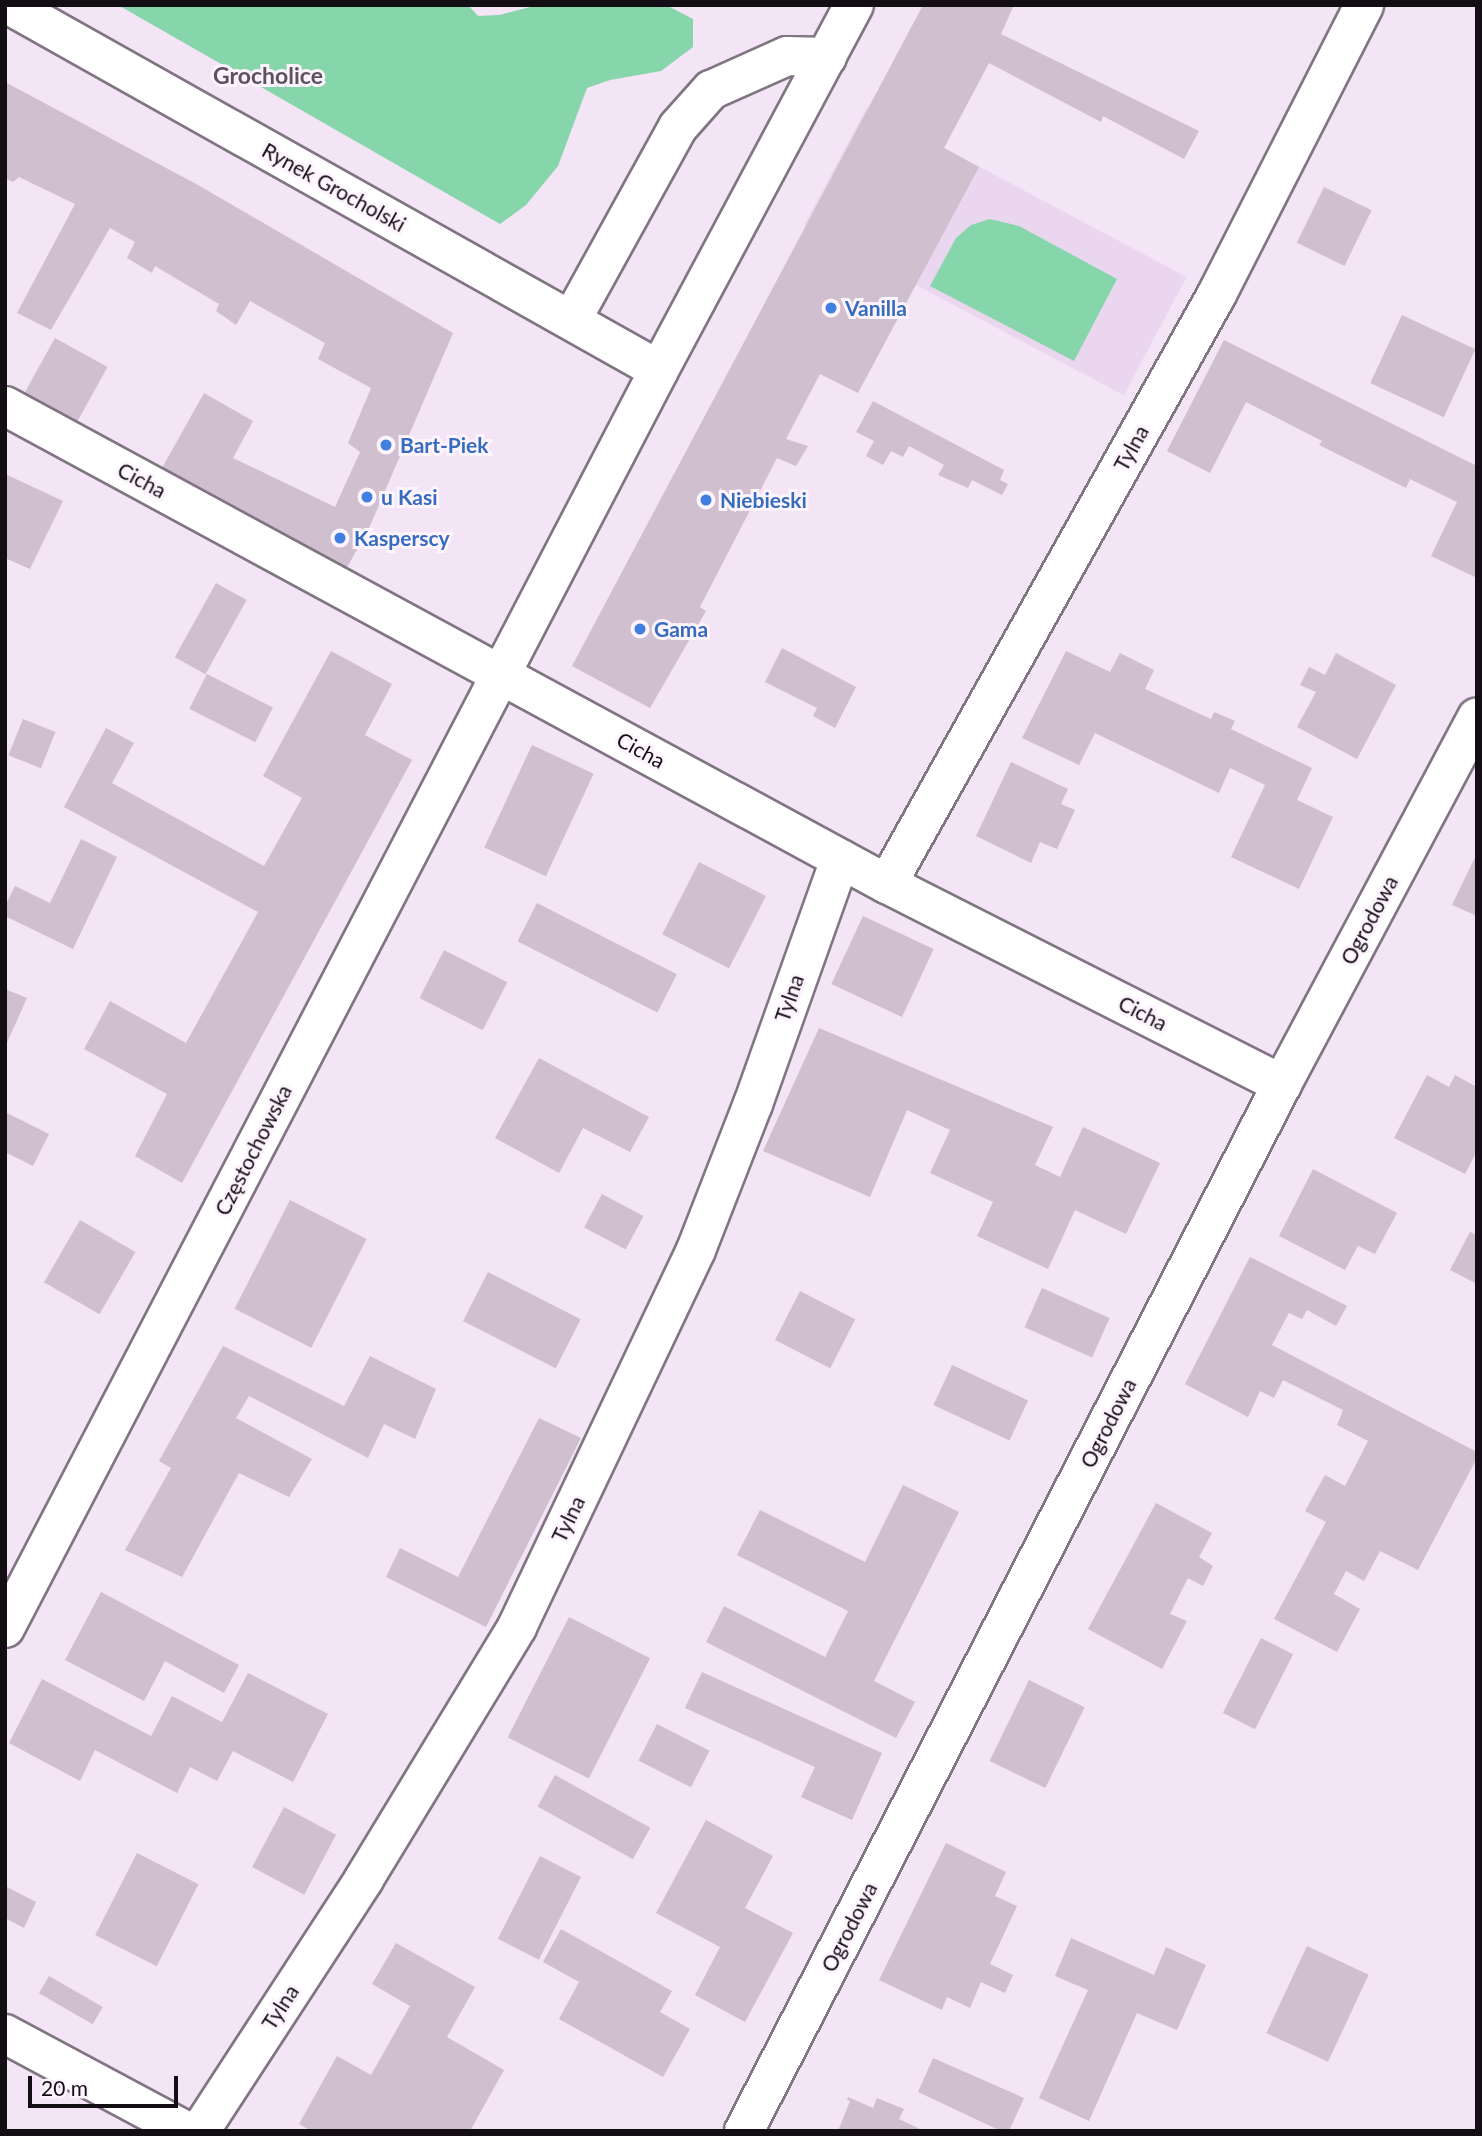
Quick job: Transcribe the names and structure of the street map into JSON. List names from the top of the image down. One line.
{"streets":{"street":["Rynek Grocholski","Tylna","Cicha","Ogrodowa","Częstochowska"]},"crossings":[["Tylna","Cicha"],["Cicha","Ogrodowa"],["Cicha","Częstochowska"]],"districts":["Grocholice"],"places":["Vanilla","Bart-Piek","u Kasi","Niebieski","Kasperscy","Gama"],"scale_bar":"20 m"}
